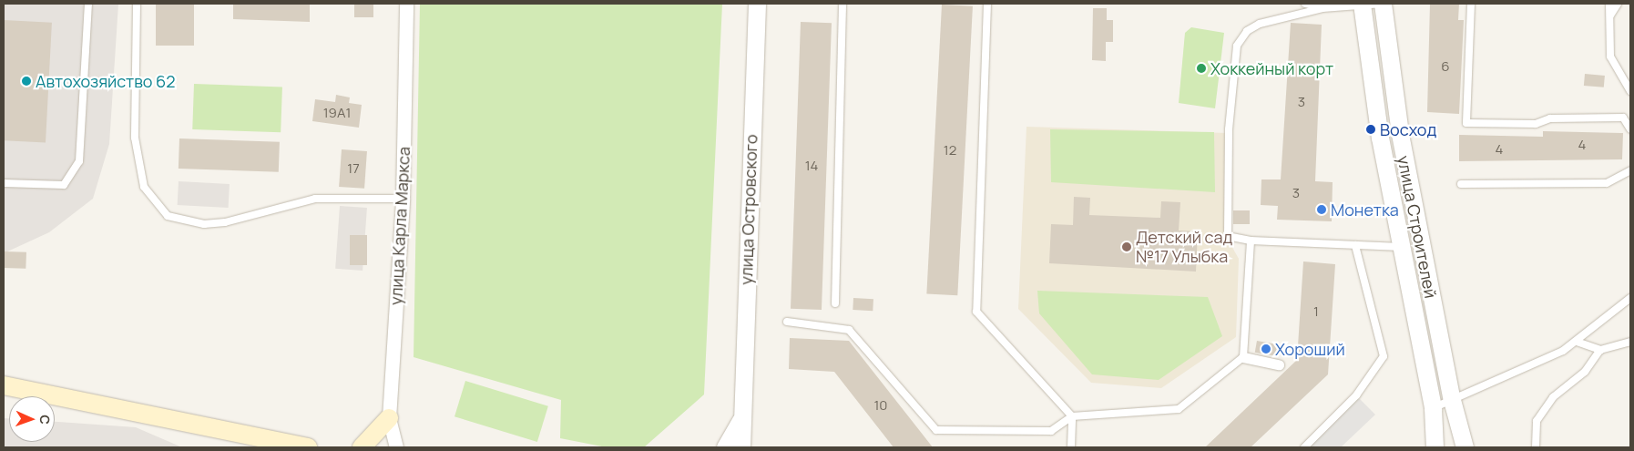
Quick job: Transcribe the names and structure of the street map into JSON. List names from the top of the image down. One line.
{"streets":{"street":["улица Островского","улица Карла Маркса","улица Строителей"]},"places":["Хоккейный корт","Автохозяйство 62","Восход","Монетка","Детский сад №17 Улыбка","Хороший"],"house_numbers":["6","3","19А1","4","4","12","14","17","3","1","10"],"north":"right"}
